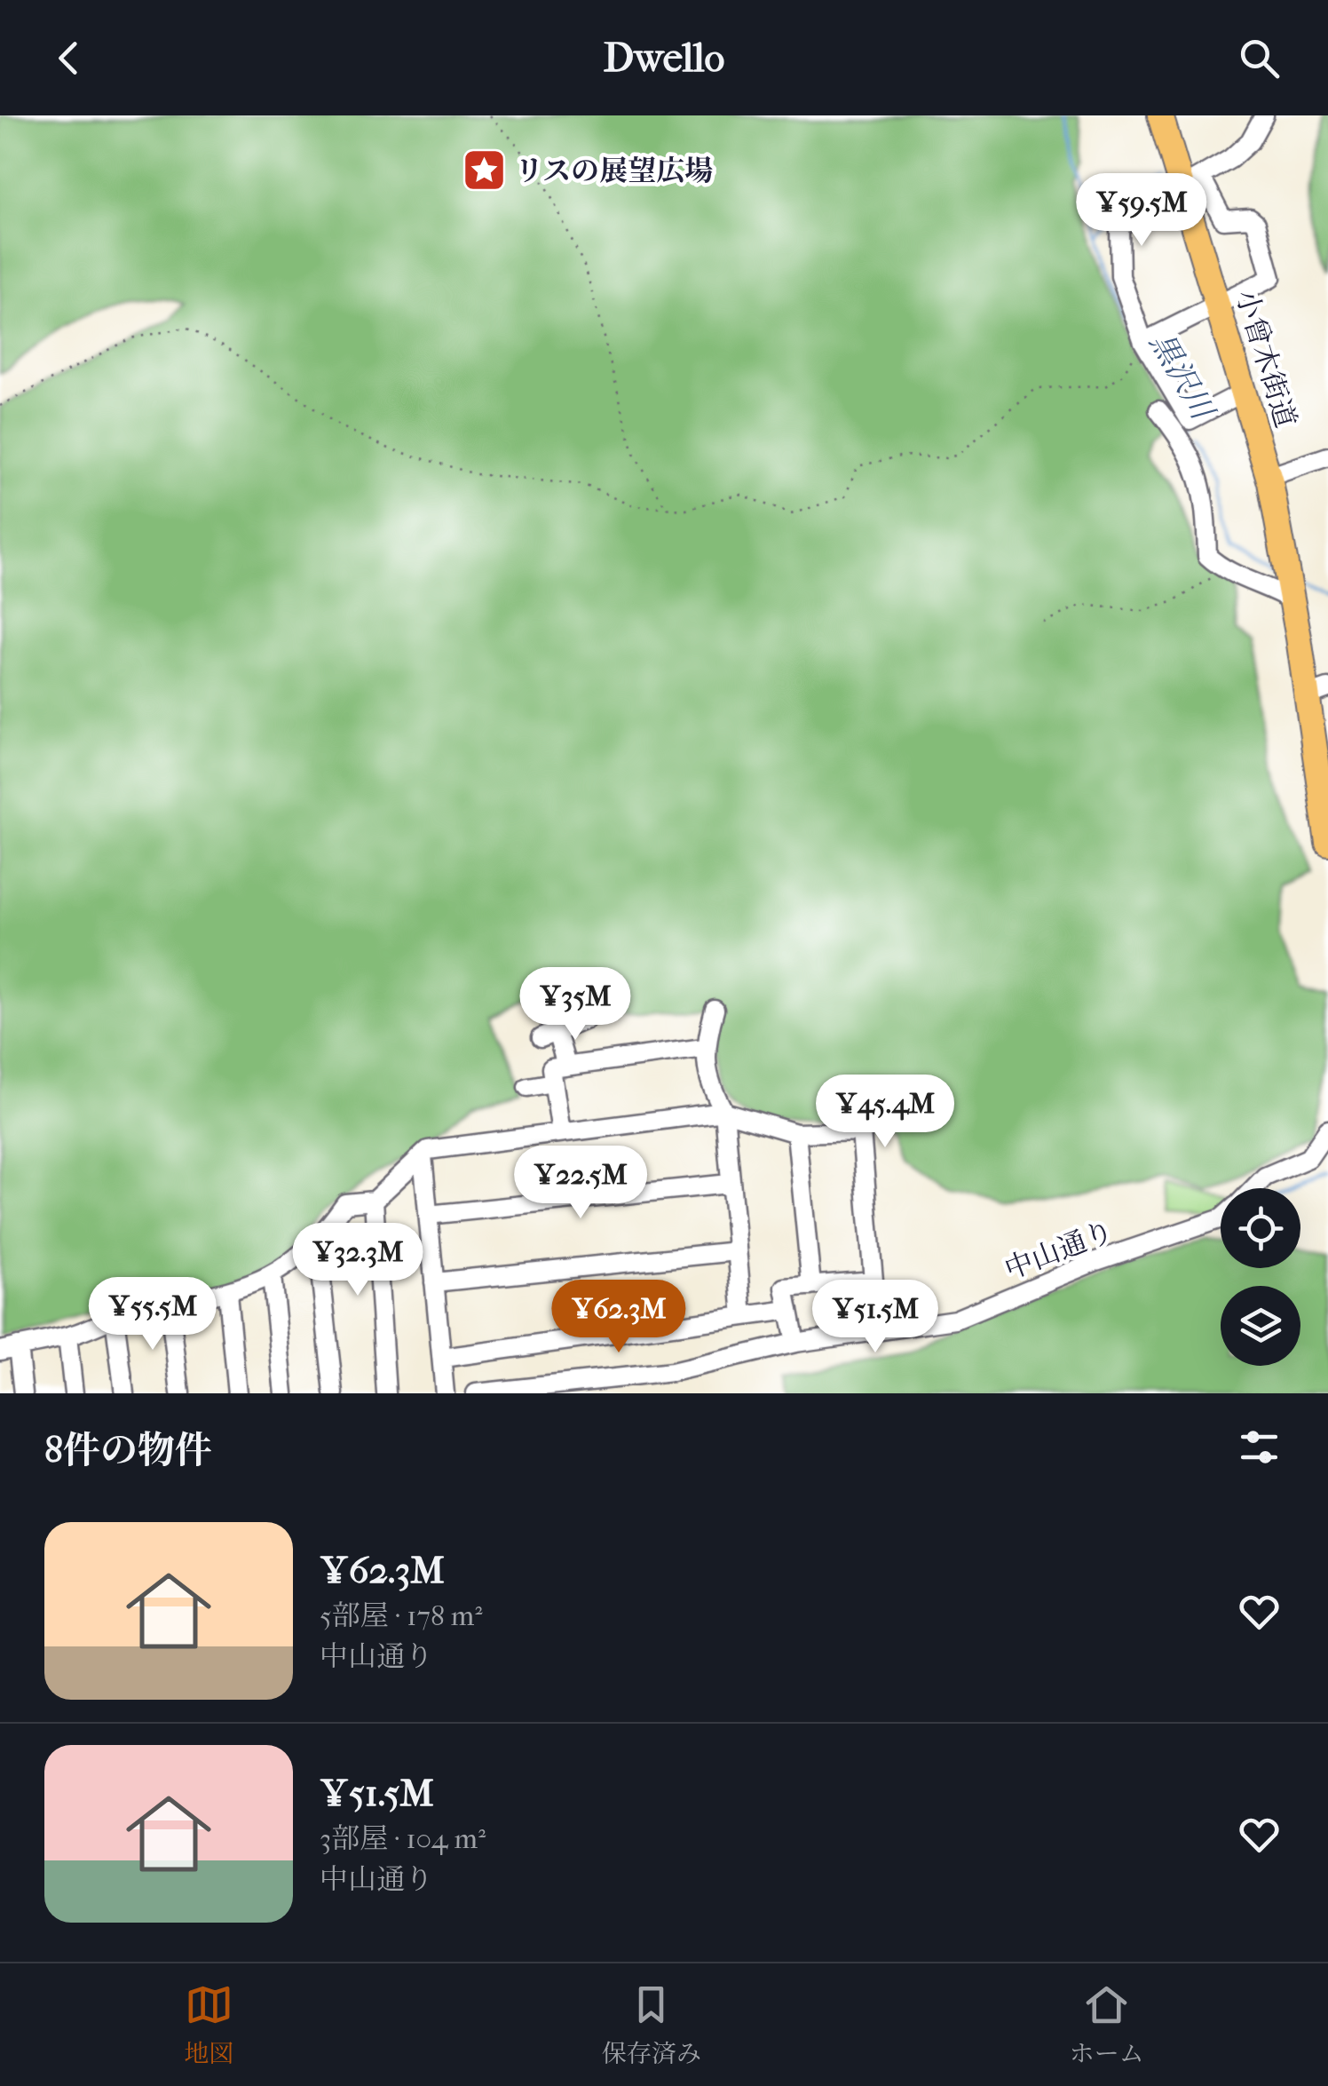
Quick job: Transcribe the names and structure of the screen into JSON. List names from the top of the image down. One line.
{"streets":{"main road":["小曾木街道"],"street":["中山通り"]},"water":["黒沢川"],"places":{"place":["リスの展望広場"]},"page":{"header":"Dwello","price":["¥59.5M","¥35M","¥45.4M","¥22.5M","¥32.3M","¥55.5M","¥62.3M","¥51.5M"],"heading":"8件の物件","list":[{"name":"¥62.3M","note":"5部屋 · 178 m² · 中山通り"},{"name":"¥51.5M","note":"3部屋 · 104 m² · 中山通り"}],"tabs":["地図","保存済み","ホーム"]}}
